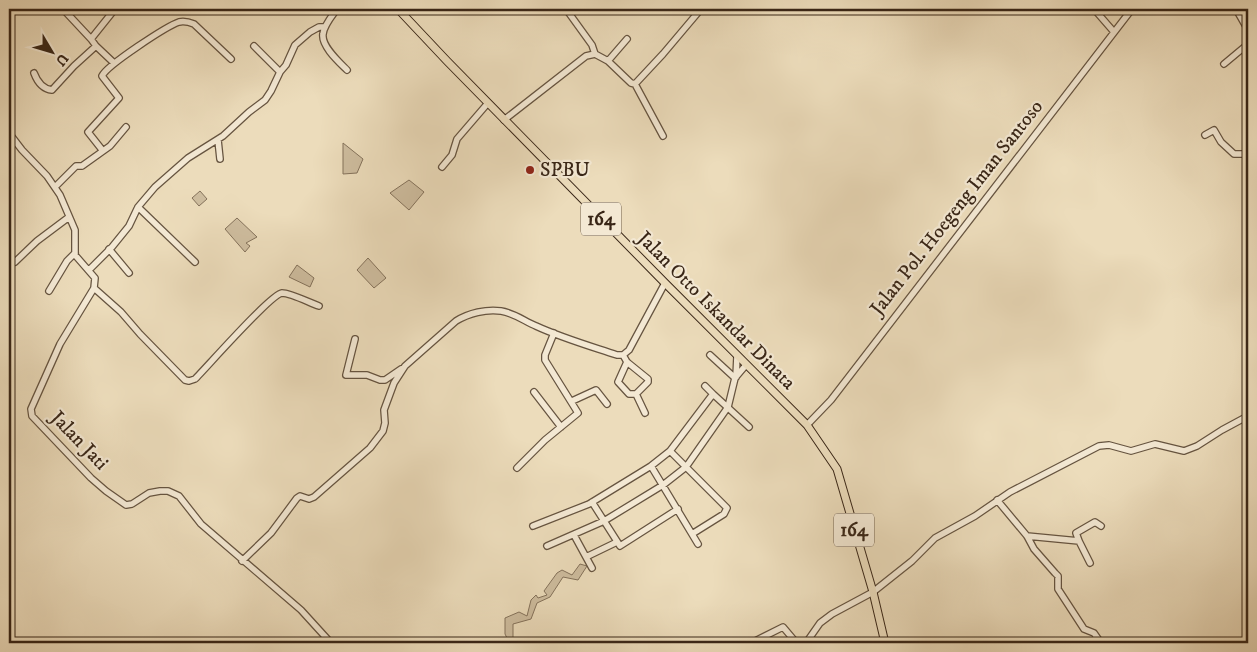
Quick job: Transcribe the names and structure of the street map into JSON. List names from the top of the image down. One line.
{"streets":{"main road":["164","Jalan Otto Iskandar Dinata"],"street":["Jalan Pol. Hoegeng Iman Santoso","Jalan Jati"]},"crossings":[["Jalan Pol. Hoegeng Iman Santoso","Jalan Otto Iskandar Dinata"]],"places":["SPBU"],"north":"bottom right"}
